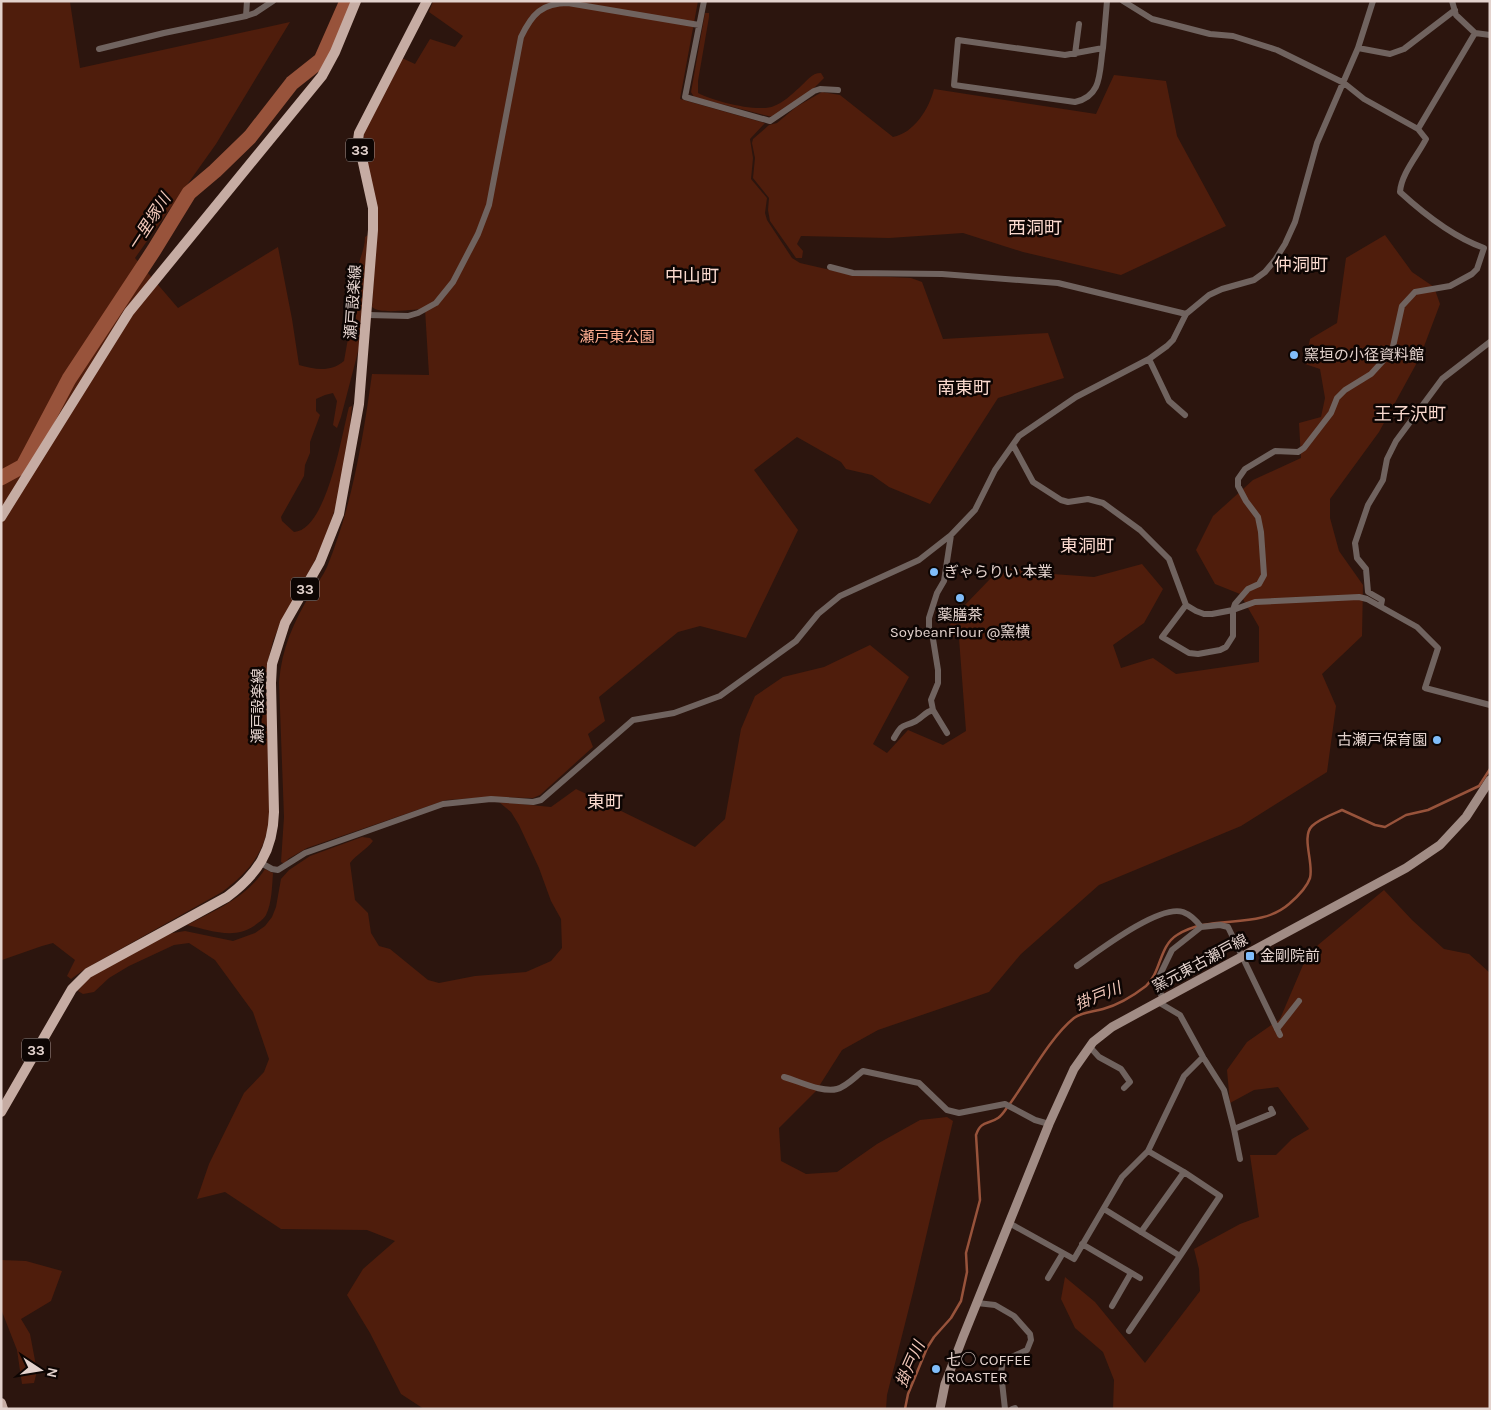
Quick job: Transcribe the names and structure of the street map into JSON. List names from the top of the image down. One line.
{"streets":{"main road":["33","瀬戸設楽線","窯元東古瀬戸線"]},"districts":["西洞町","仲洞町","中山町","南東町","王子沢町","東洞町","東町"],"water":["一里塚川","掛戸川"],"parks":["瀬戸東公園"],"places":{"other":["窯垣の小径資料館","ぎゃらりい 本業","薬膳茶 SoybeanFlour @窯横","古瀬戸保育園","七◯ COFFEE ROASTER"],"transit":["金剛院前"]},"north":"right"}
